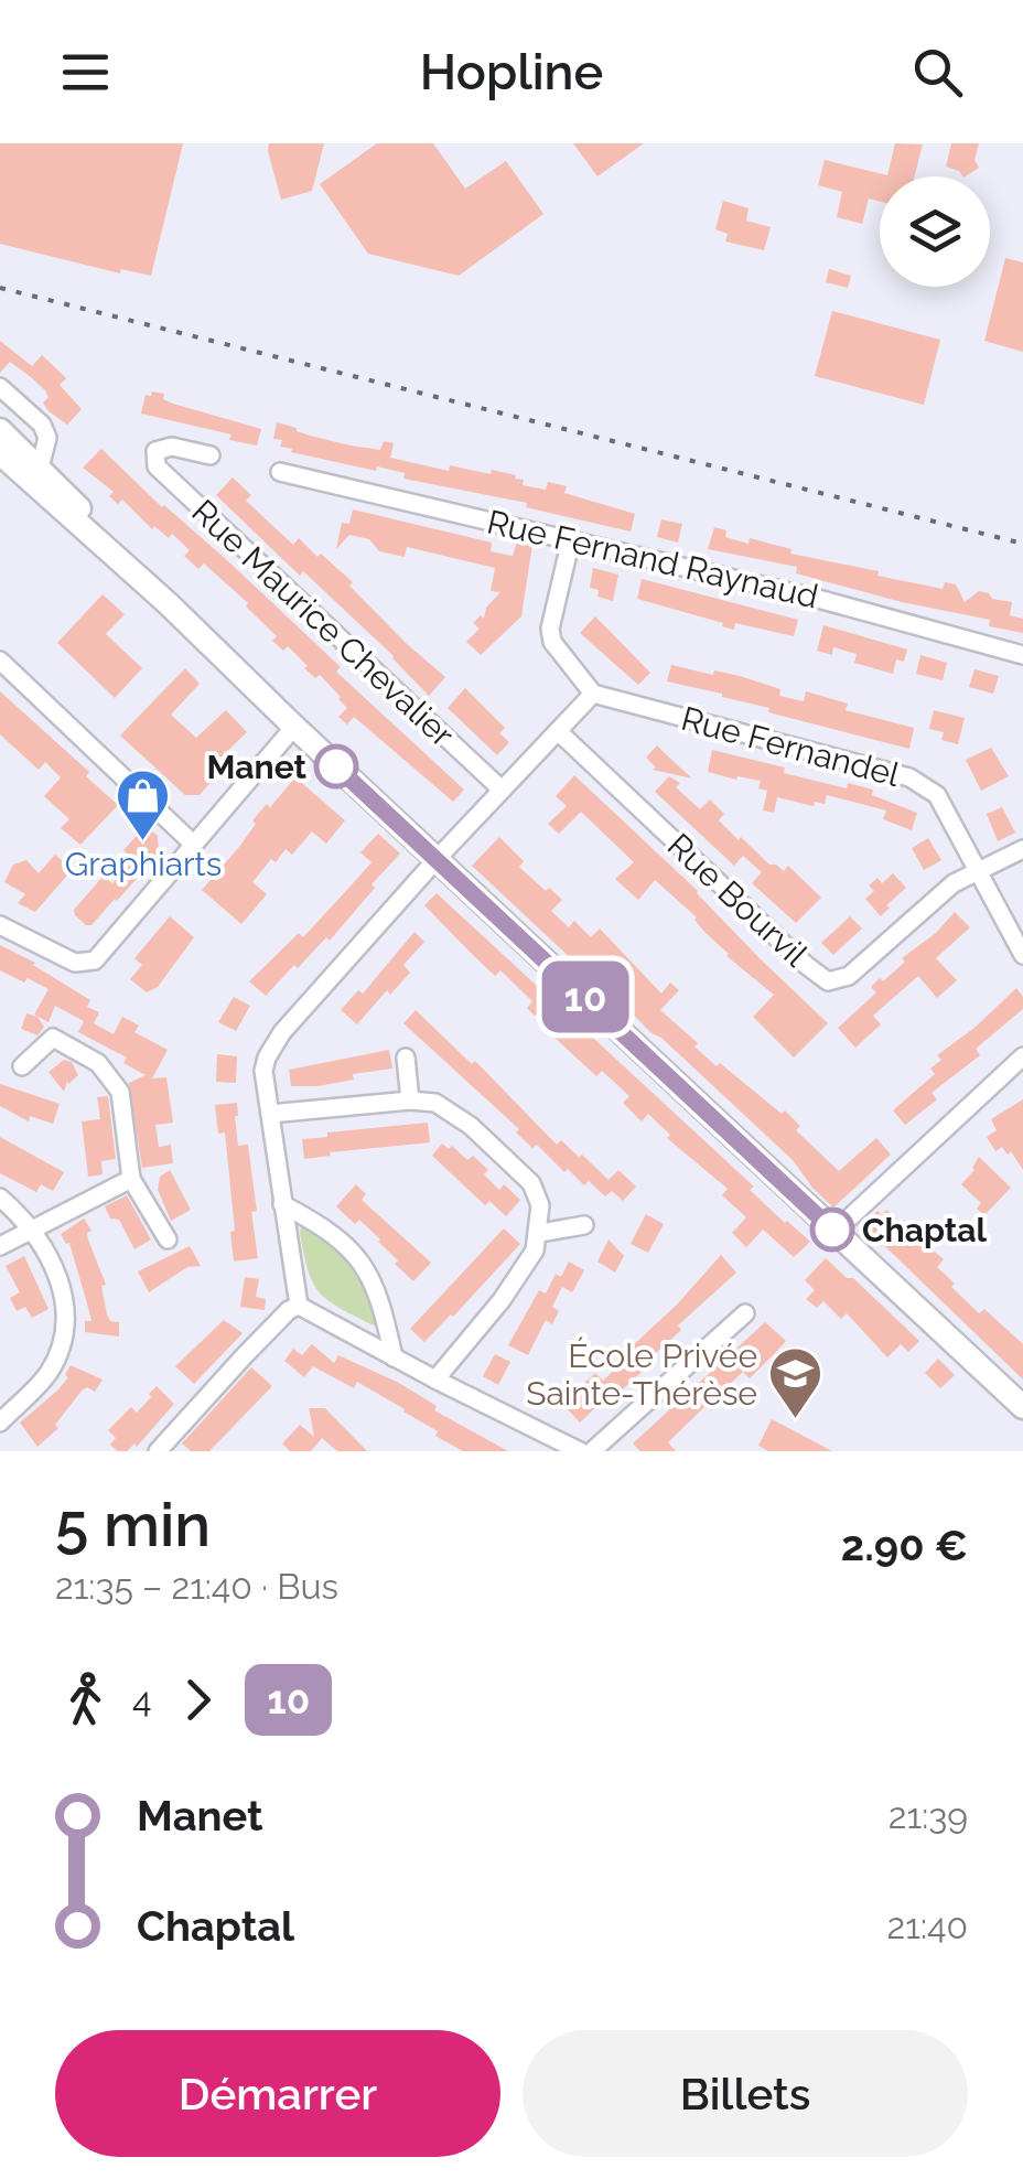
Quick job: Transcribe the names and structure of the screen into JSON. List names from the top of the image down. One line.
{"streets":{"street":["Rue Fernand Raynaud","Rue Maurice Chevalier","Rue Fernandel","Rue Bourvil"]},"crossings":[["Rue Fernandel","Rue Bourvil"]],"places":{"other":["Manet","Chaptal"],"shop":["Graphiarts"],"school or university":["École Privée Sainte-Thérèse"]},"lines":["bus line 10"],"page":{"header":"Hopline","on_map":"10","heading":["5 min","21:35 – 21:40 · Bus","2.90 €"],"legs":["4","10"],"list":[{"name":"Manet","value":"21:39"},{"name":"Chaptal","value":"21:40"}],"buttons":["Démarrer","Billets"]}}
